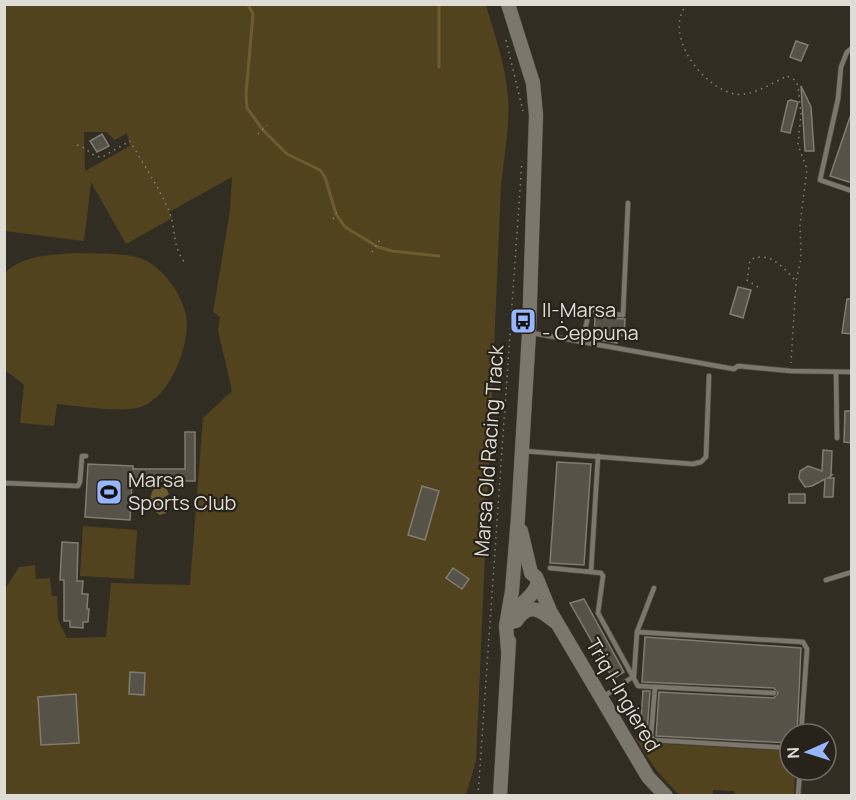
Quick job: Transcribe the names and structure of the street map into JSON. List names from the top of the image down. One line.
{"streets":{"main road":["Triq l-Ingiered"],"path":["Marsa Old Racing Track"]},"places":{"bus stop":["Il-Marsa - Ċeppuna"],"sports":["Marsa Sports Club"]},"north":"left"}
